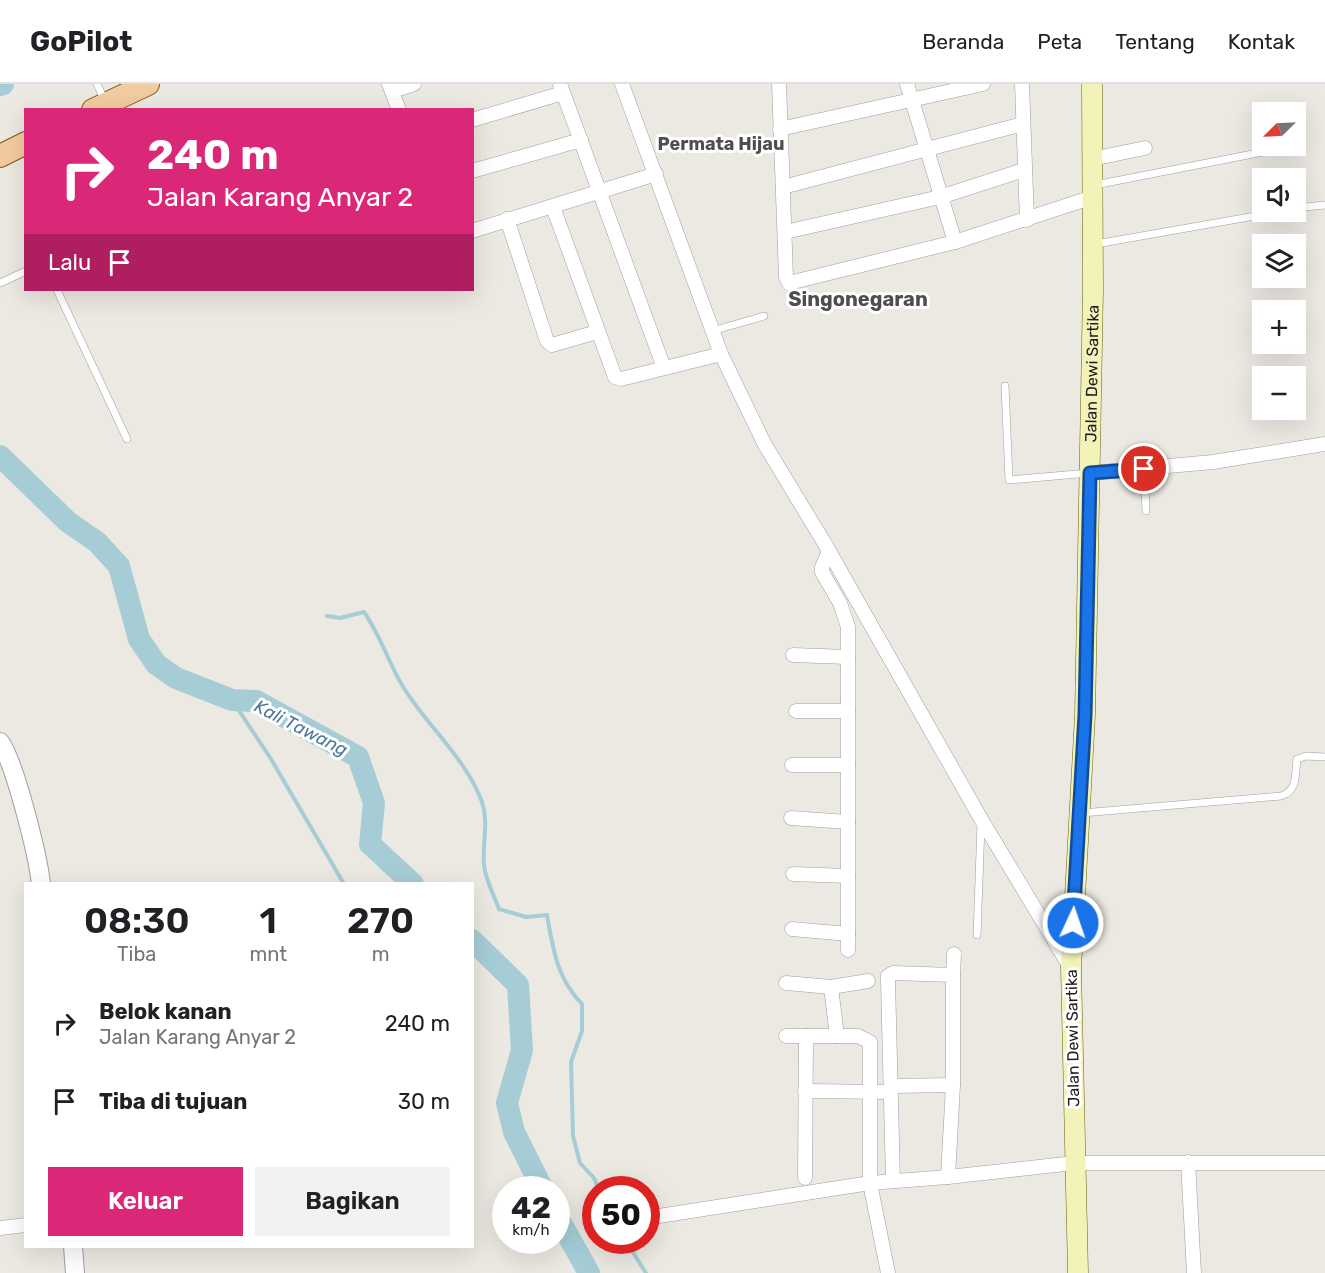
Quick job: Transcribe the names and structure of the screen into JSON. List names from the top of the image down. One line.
{"streets":{"main road":["Jalan Dewi Sartika"]},"districts":["Permata Hijau","Singonegaran"],"water":["Kali Tawang"],"north":"bottom left","page":{"header":"GoPilot","nav":["Beranda","Peta","Tentang","Kontak"],"map_buttons":["+","−"],"turn":["240 m","Jalan Karang Anyar 2"],"then":"Lalu","eta":["08:30","Tiba","1","mnt","270","m"],"list":[{"name":"Belok kanan","note":"Jalan Karang Anyar 2","value":"240 m"},{"name":"Tiba di tujuan","value":"30 m"}],"buttons":["Keluar","Bagikan"],"speed":"42 km/h","limit":"50"}}
